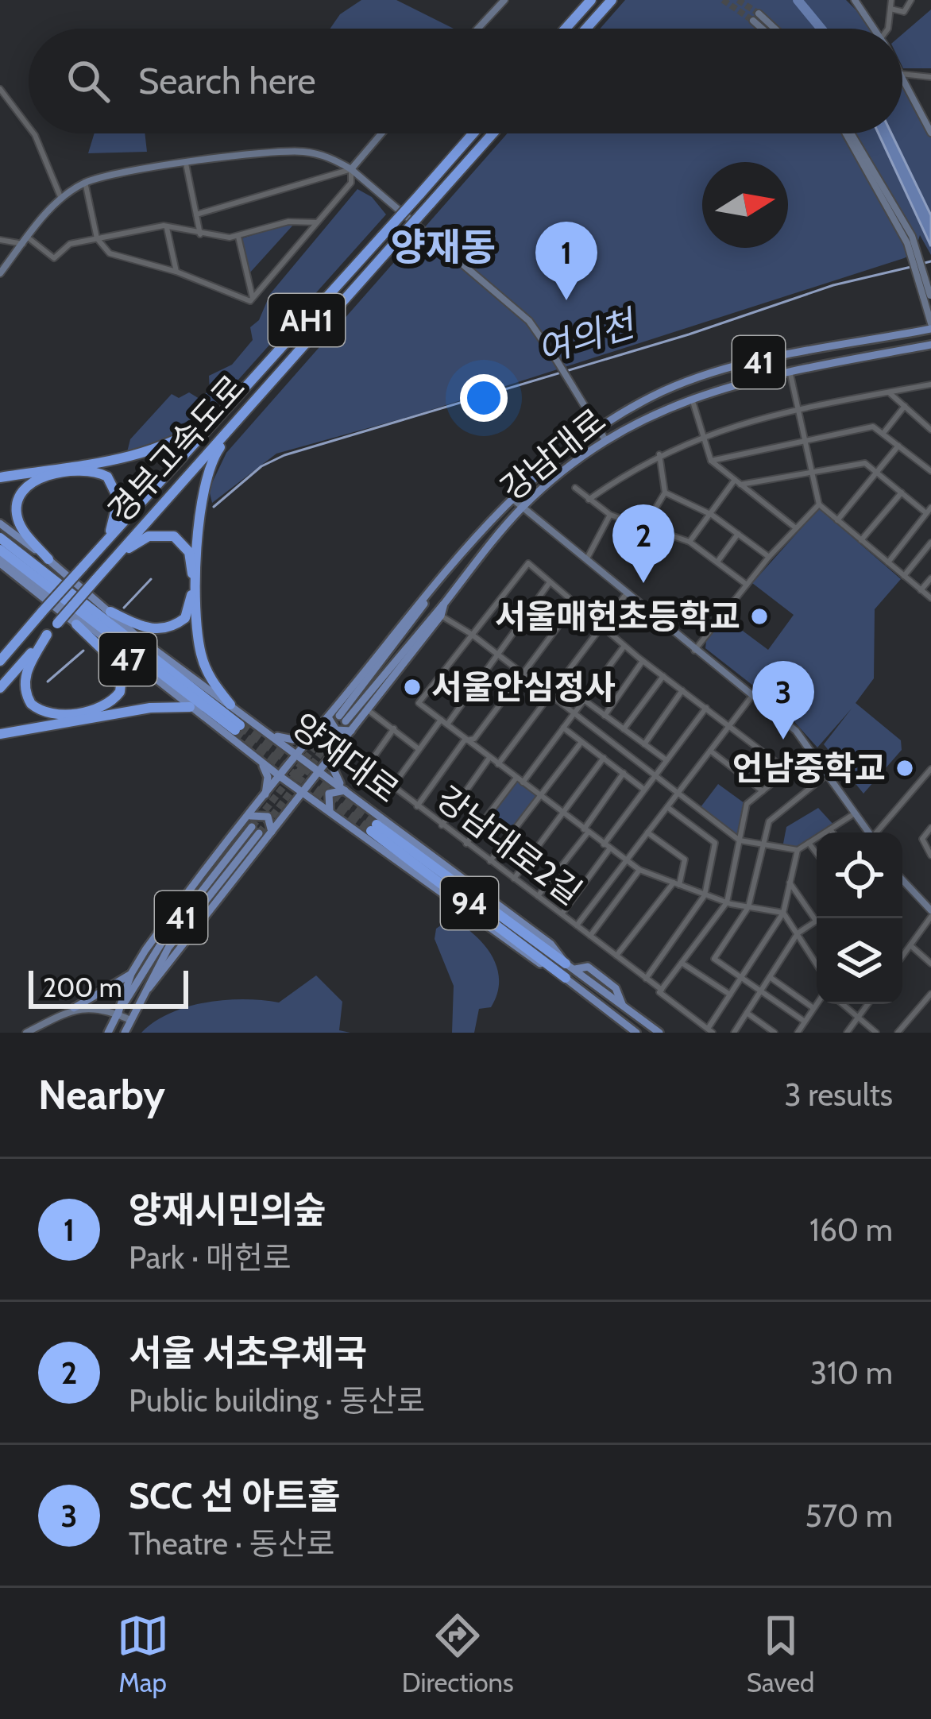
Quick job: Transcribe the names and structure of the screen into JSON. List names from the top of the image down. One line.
{"streets":{"highway":["AH1","경부고속도로","양재대로","94"],"main road":["41","강남대로","47"],"street":["강남대로2길"]},"crossings":[["41","강남대로"],["강남대로","양재대로"],["양재대로","94"]],"districts":["양재동"],"water":["여의천"],"places":["서울매헌초등학교","서울안심정사","언남중학교"],"scale_bar":"200 m","north":"right","page":{"search":"Search here","pins":["1","2","3"],"scale":"200 m","heading":["Nearby","3 results"],"list":[{"mark":"1","name":"양재시민의숲","note":"Park · 매헌로","value":"160 m"},{"mark":"2","name":"서울 서초우체국","note":"Public building · 동산로","value":"310 m"},{"mark":"3","name":"SCC 선 아트홀","note":"Theatre · 동산로","value":"570 m"}],"nav":["Map","Directions","Saved"]}}
